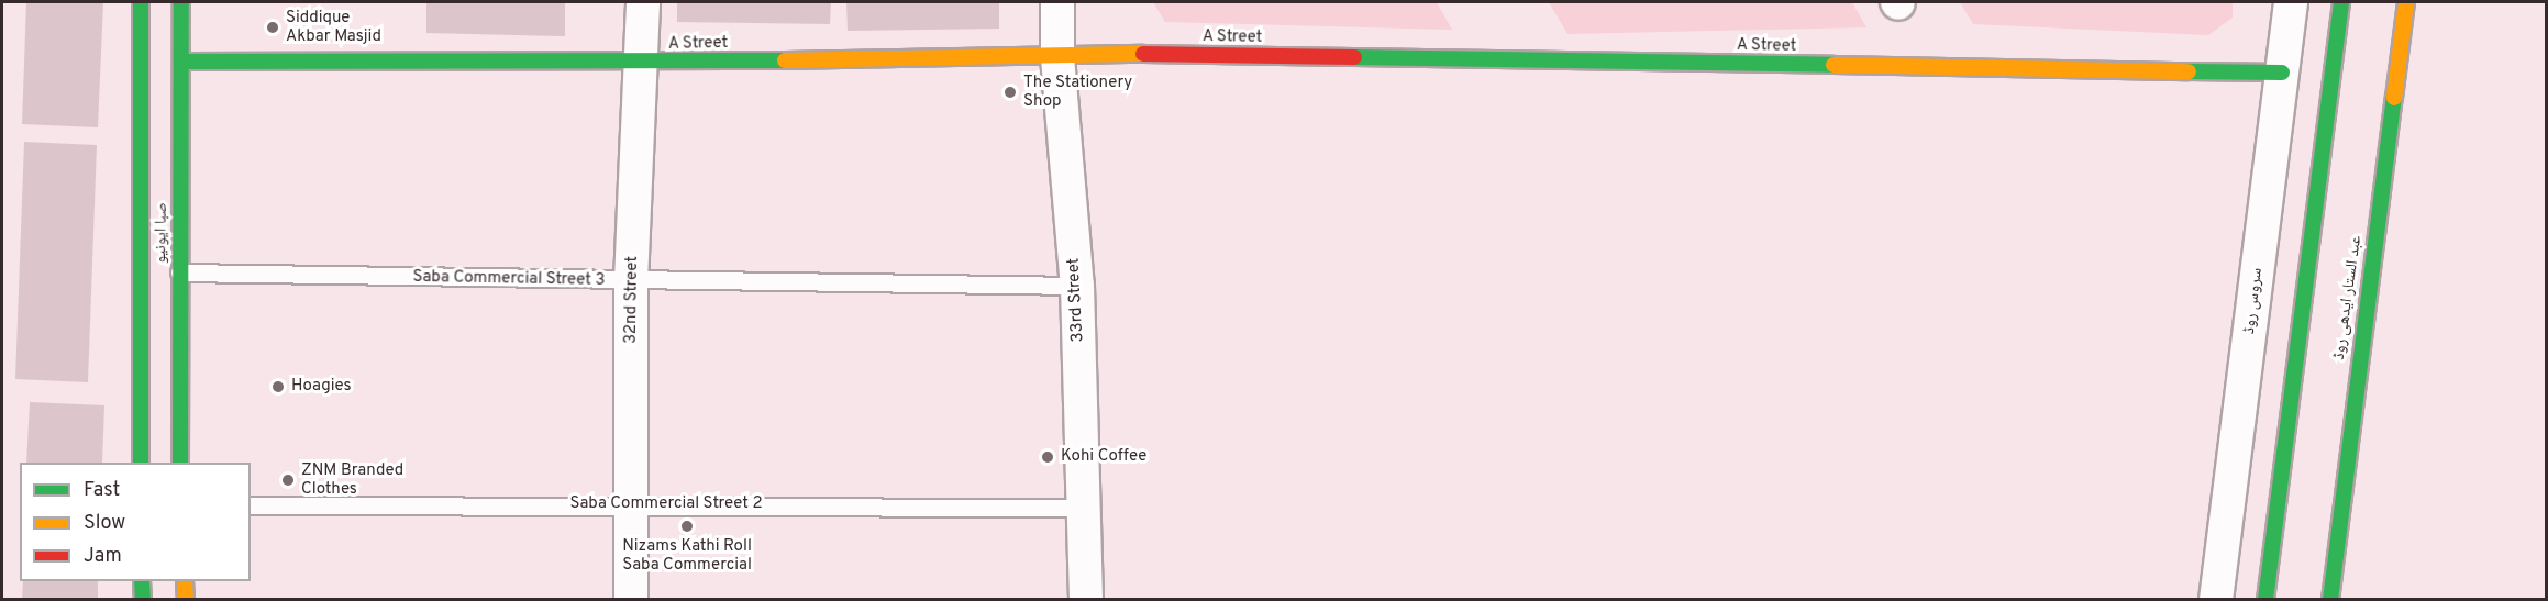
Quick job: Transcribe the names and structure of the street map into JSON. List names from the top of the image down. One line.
{"streets":{"main road":["A Street","صبا ایونیو","عبد الستار ایدھی روڈ"],"street":["32nd Street","33rd Street","سروس روڈ"],"lane":["Saba Commercial Street 3","Saba Commercial Street 2"]},"crossings":[["A Street","صبا ایونیو"],["A Street","32nd Street"],["A Street","33rd Street"],["A Street","سروس روڈ"],["صبا ایونیو","Saba Commercial Street 3"],["Saba Commercial Street 3","32nd Street"],["Saba Commercial Street 3","33rd Street"],["32nd Street","Saba Commercial Street 2"],["33rd Street","Saba Commercial Street 2"]],"places":["Siddique Akbar Masjid","The Stationery Shop","Hoagies","Kohi Coffee","ZNM Branded Clothes","Nizams Kathi Roll Saba Commercial"],"legend":["Fast","Slow","Jam"]}
